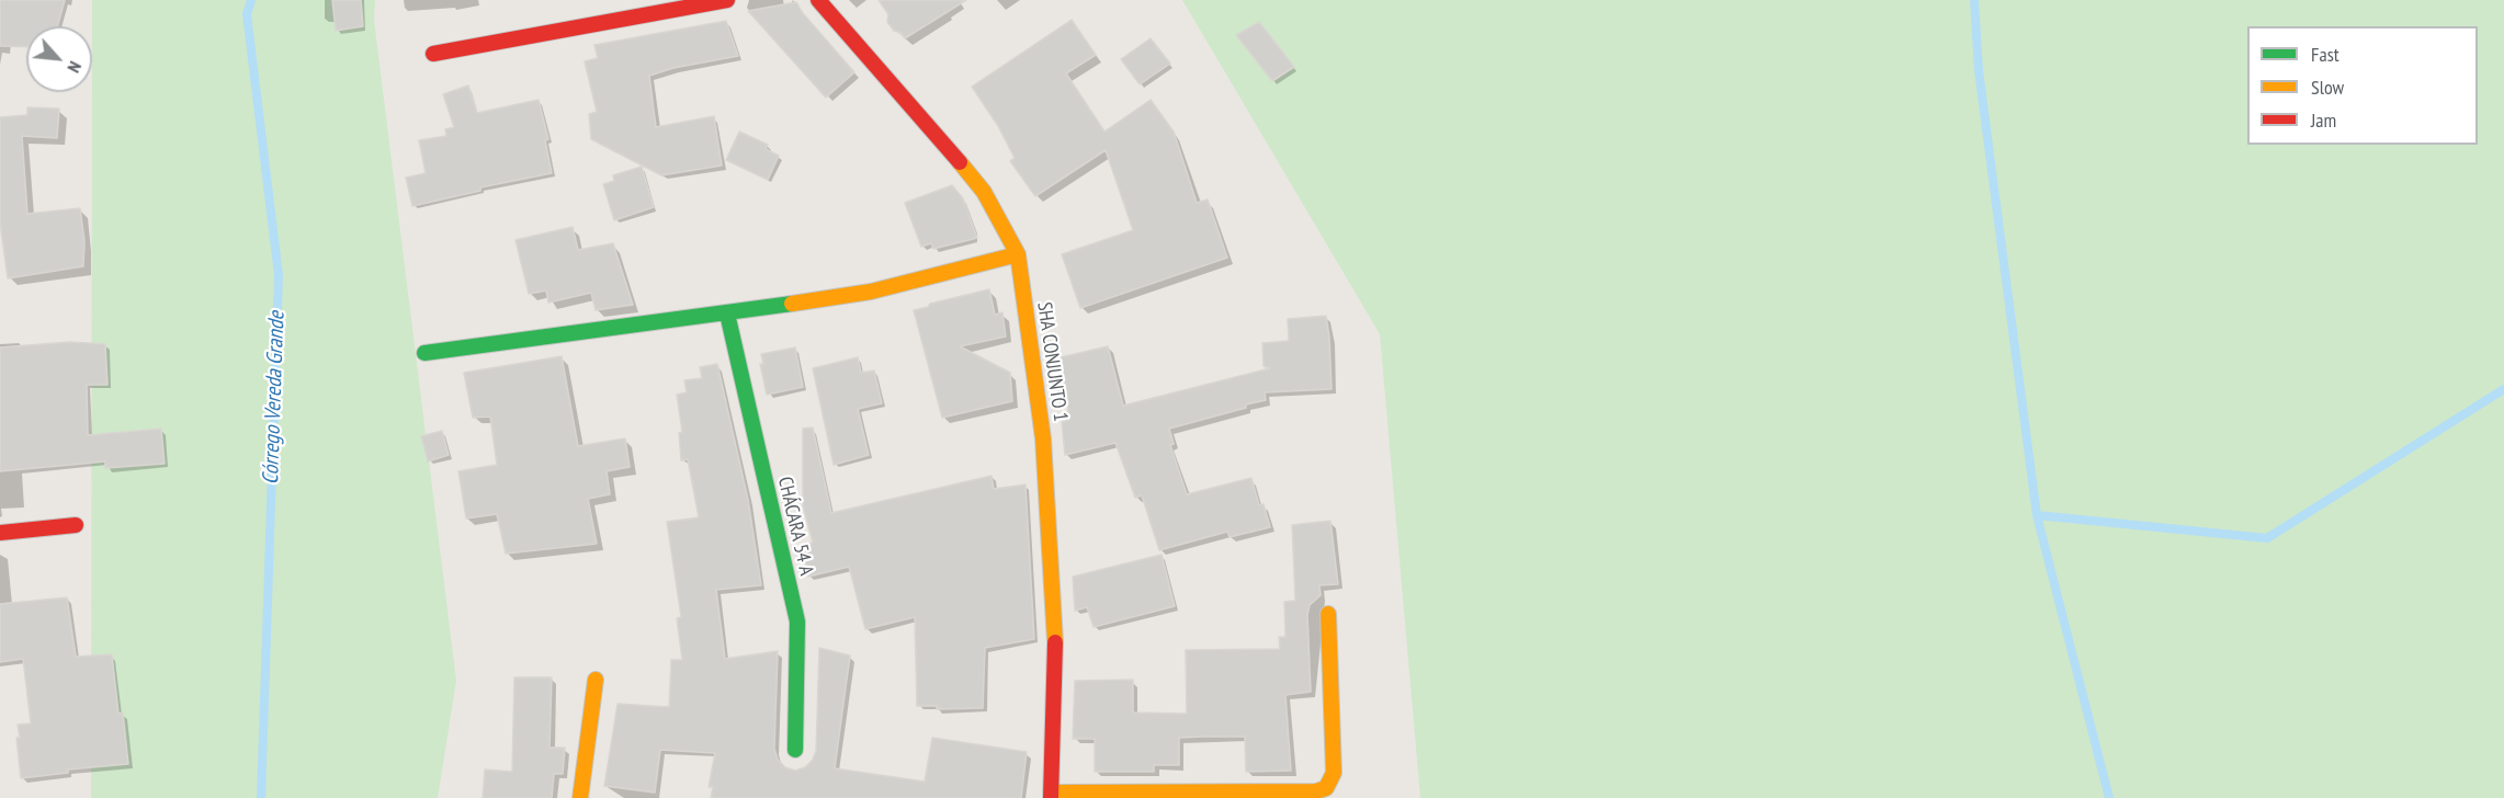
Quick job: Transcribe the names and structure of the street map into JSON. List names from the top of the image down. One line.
{"streets":{"street":["SHA CONJUNTO 1","CHÁCARA 54 A"]},"water":["Córrego Vereda Grande"],"legend":["Fast","Slow","Jam"],"north":"bottom right"}
